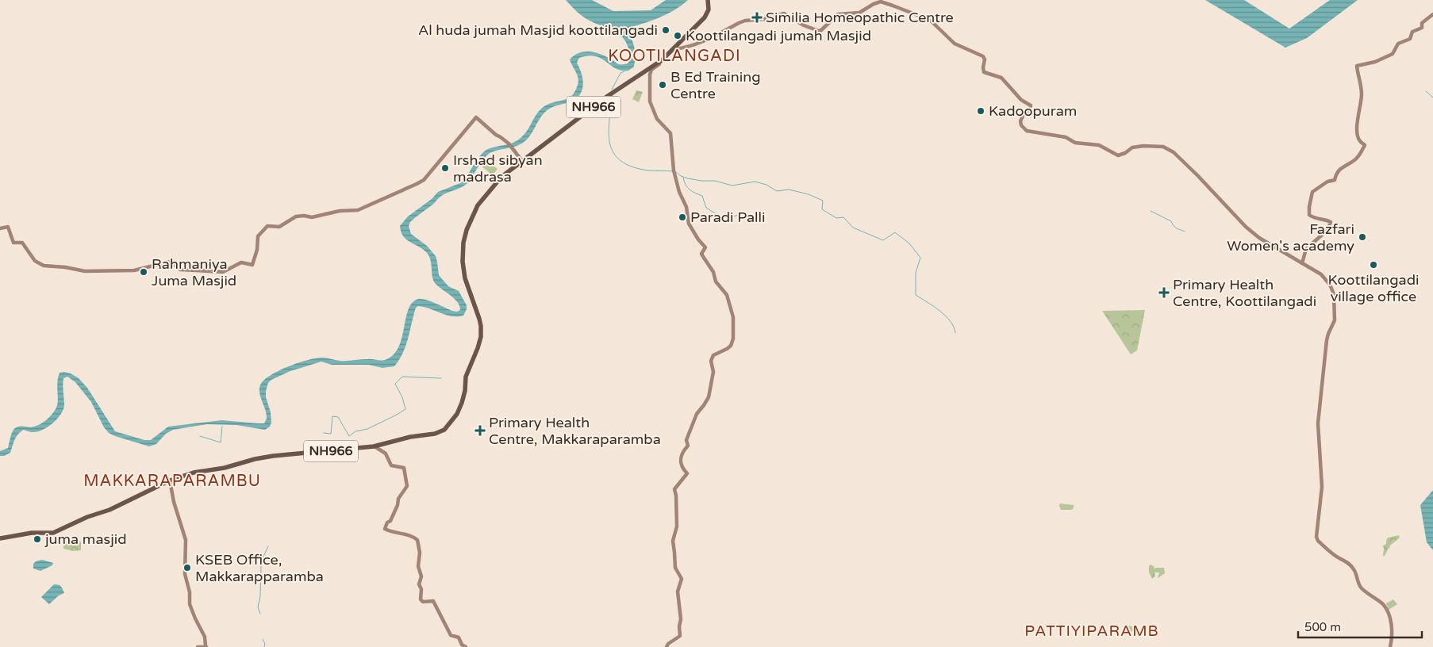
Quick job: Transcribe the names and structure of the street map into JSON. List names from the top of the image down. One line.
{"streets":{"highway":["NH966"]},"districts":["KOOTILANGADI","MAKKARAPARAMBU","PATTIYIPARAMB"],"places":{"health":["Similia Homeopathic Centre","Primary Health Centre, Koottilangadi","Primary Health Centre, Makkaraparamba"],"other":["Al huda jumah Masjid koottilangadi","Koottilangadi jumah Masjid","B Ed Training Centre","Kadoopuram","Irshad sibyan madrasa","Paradi Palli","Fazfari Women's academy","Koottilangadi village office","Rahmaniya Juma Masjid","juma masjid","KSEB Office, Makkarapparamba"]},"scale_bar":"500 m"}
